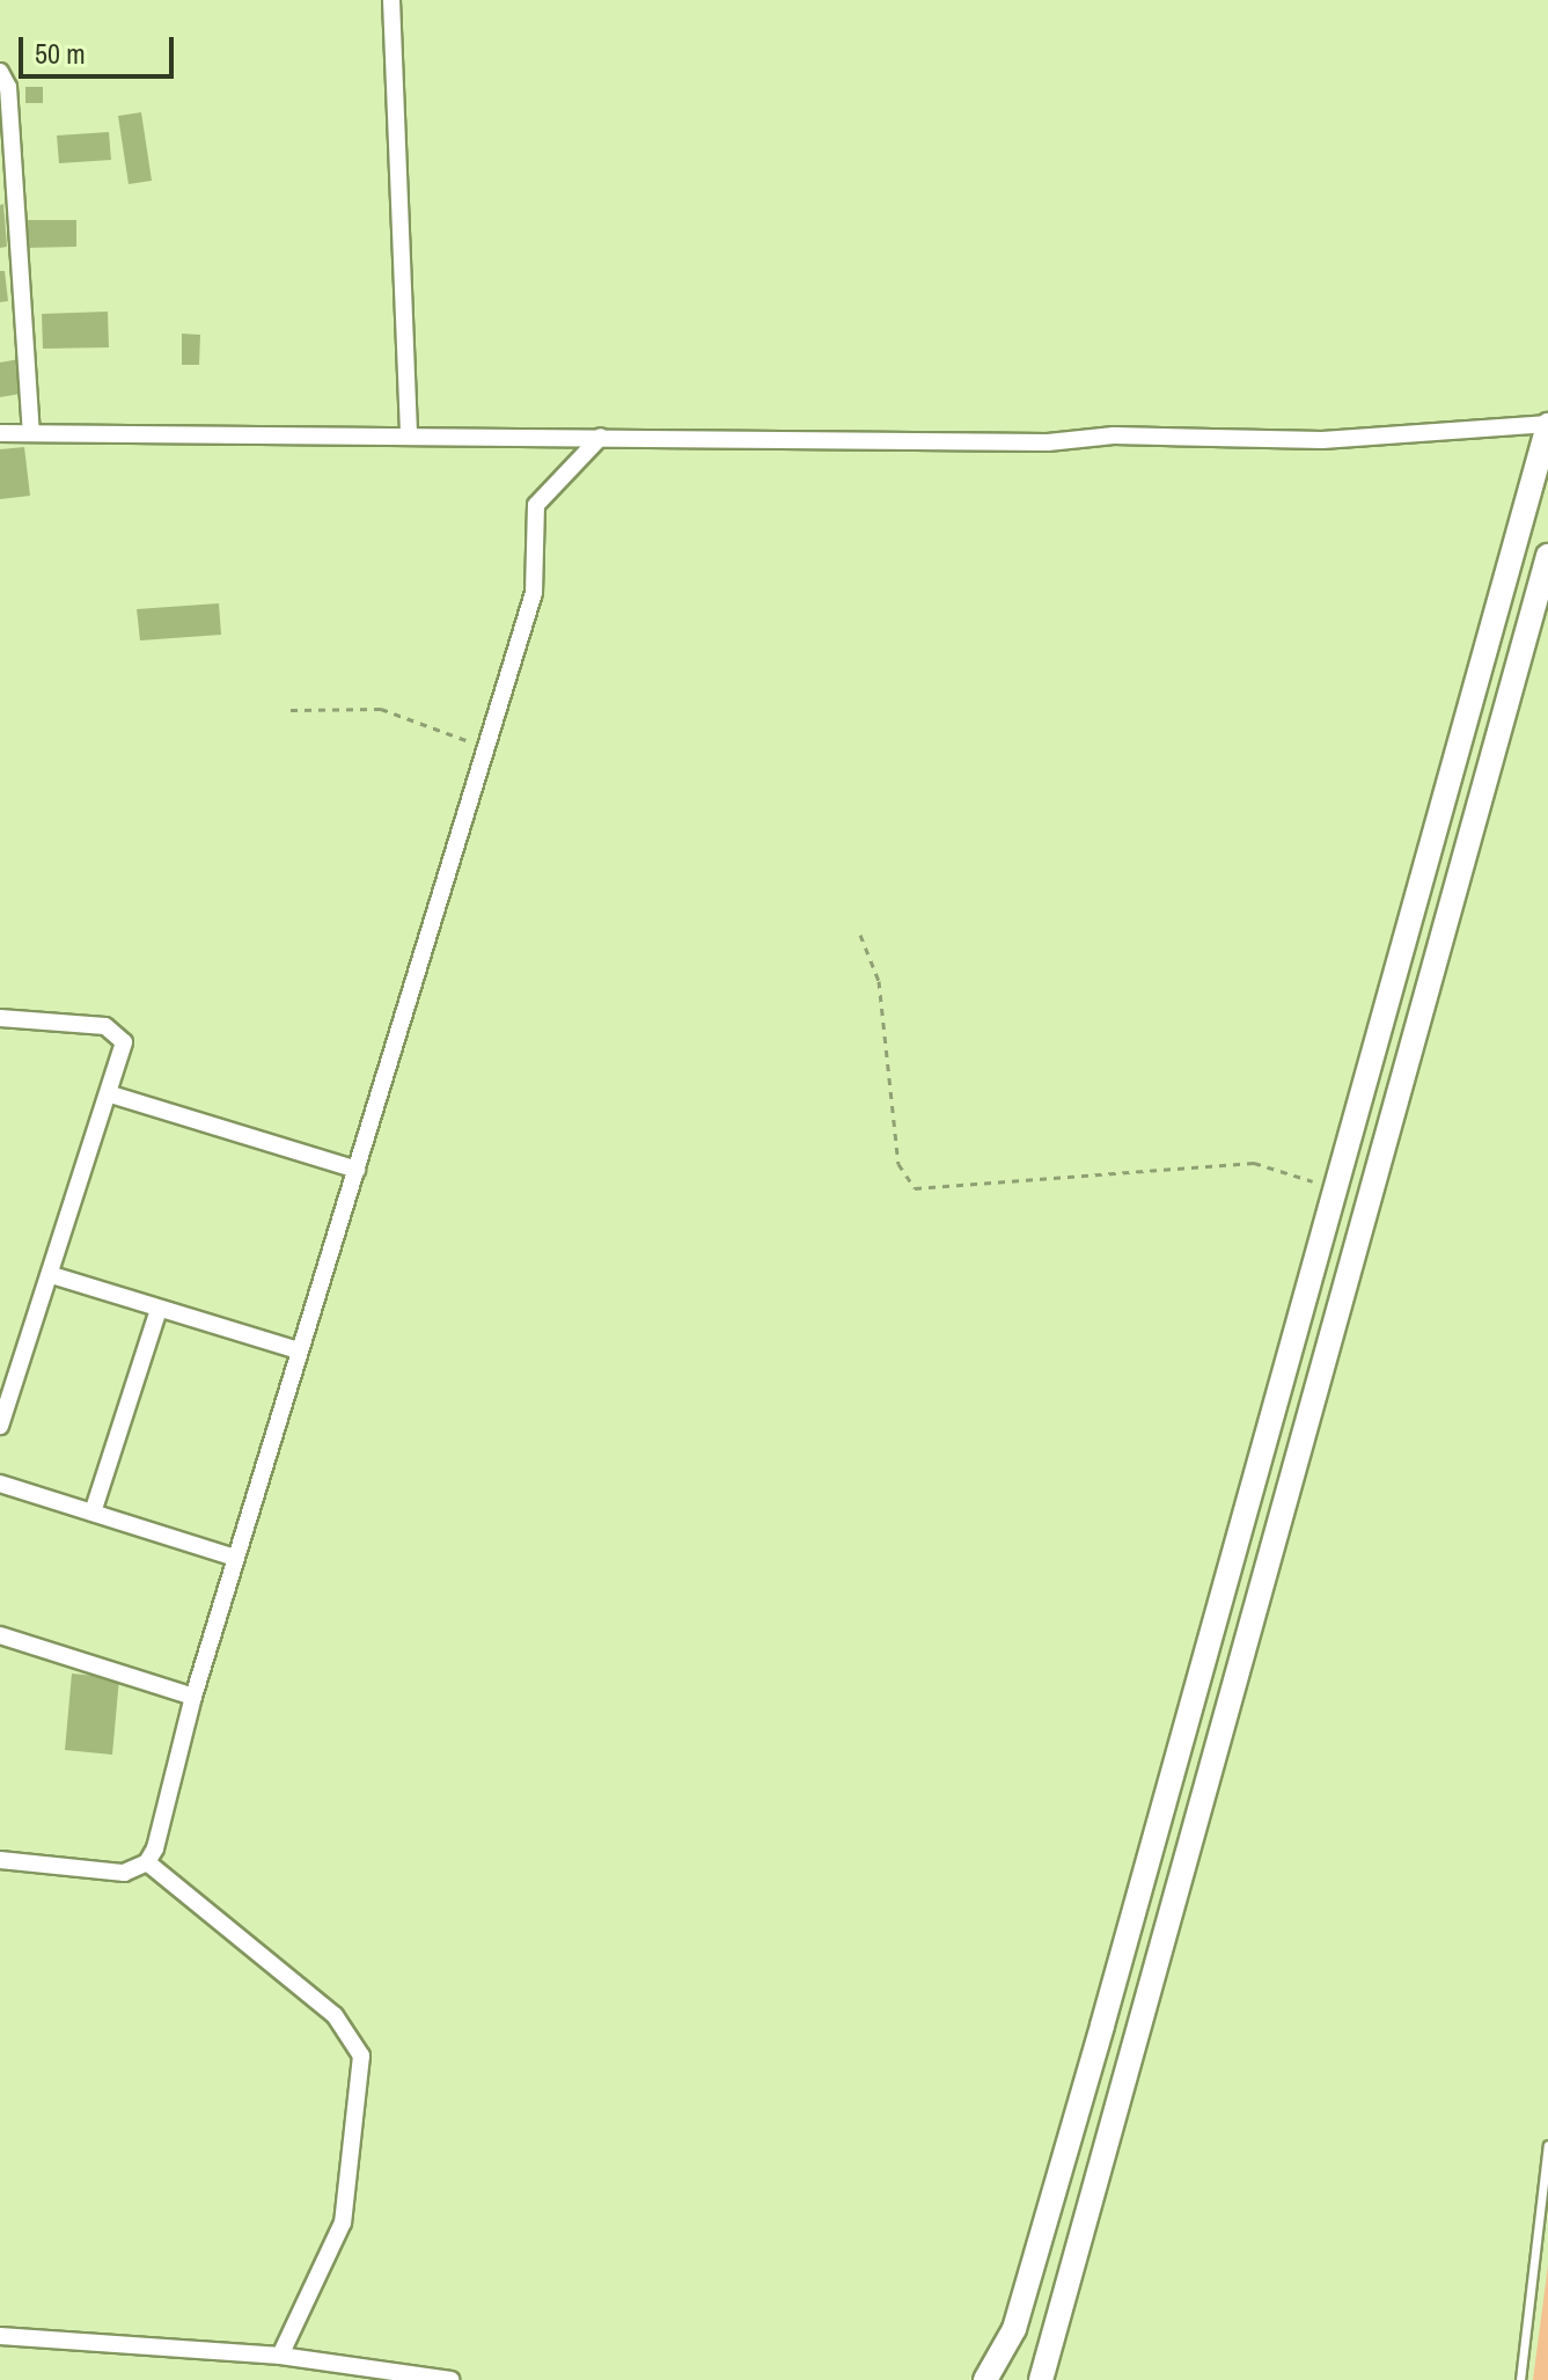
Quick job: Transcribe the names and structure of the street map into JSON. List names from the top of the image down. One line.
{"scale_bar":"50 m"}
